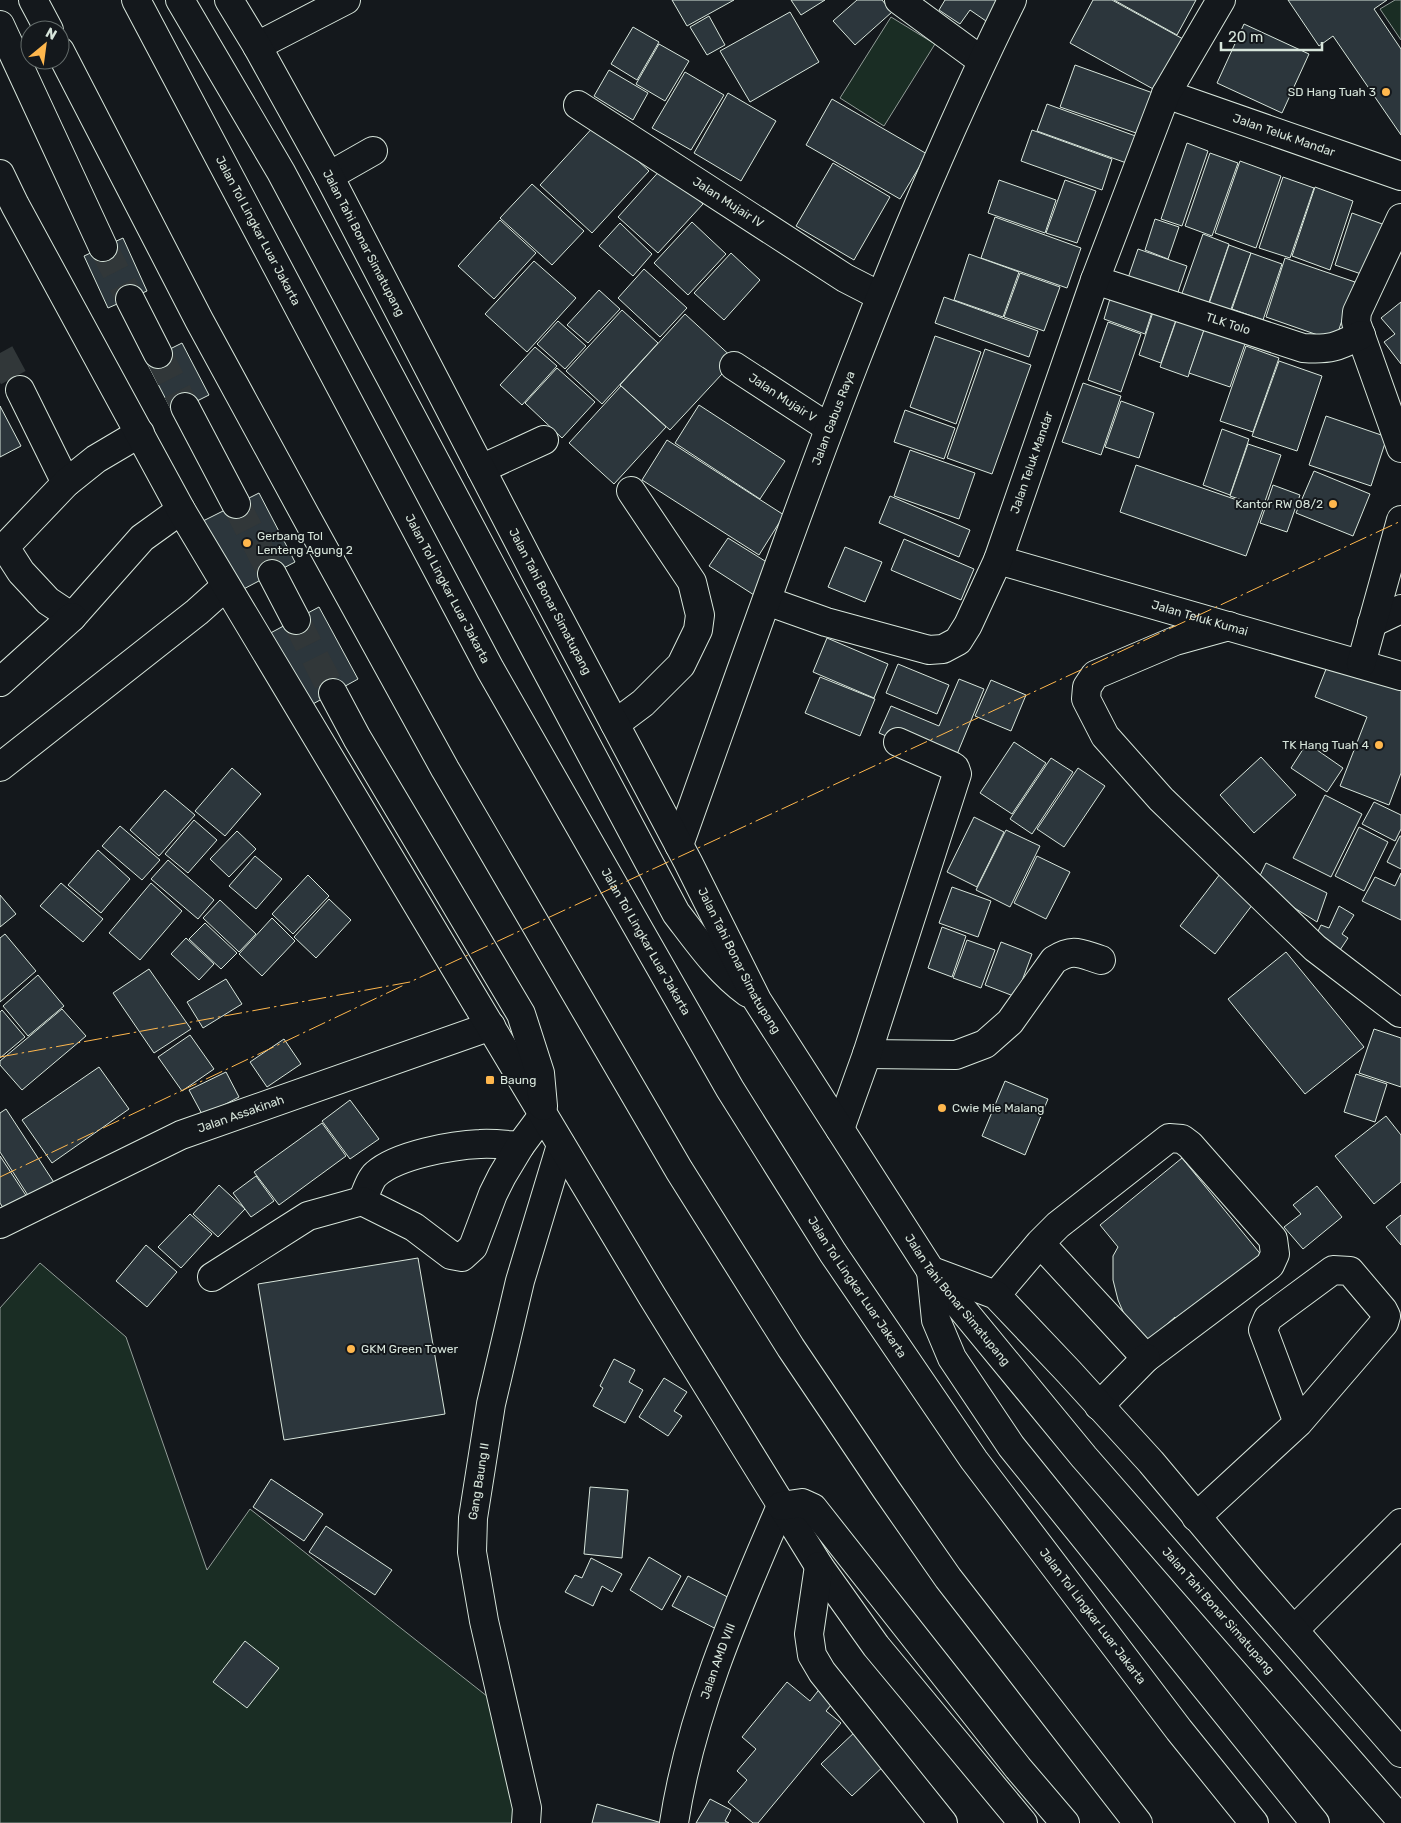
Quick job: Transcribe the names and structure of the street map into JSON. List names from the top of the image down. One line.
{"streets":{"main road":["Jalan Teluk Mandar","Jalan Mujair IV","Jalan Tol Lingkar Luar Jakarta","Jalan Tahi Bonar Simatupang","TLK Tolo","Jalan Mujair V","Jalan Gabus Raya","Jalan Teluk Kumai","Jalan Assakinah","Gang Baung II","Jalan AMD VIII"]},"crossings":[["Jalan Teluk Mandar","TLK Tolo"],["Jalan Teluk Mandar","Jalan Gabus Raya"],["Jalan Teluk Mandar","Jalan Teluk Kumai"],["Jalan Mujair IV","Jalan Gabus Raya"],["Jalan Tahi Bonar Simatupang","Jalan Gabus Raya"],["Jalan Mujair V","Jalan Gabus Raya"]],"places":{"other":["SD Hang Tuah 3","Kantor RW 08/2","Gerbang Tol Lenteng Agung 2","TK Hang Tuah 4","Cwie Mie Malang","GKM Green Tower"],"transit":["Baung"]},"scale_bar":"20 m","north":"top right"}
